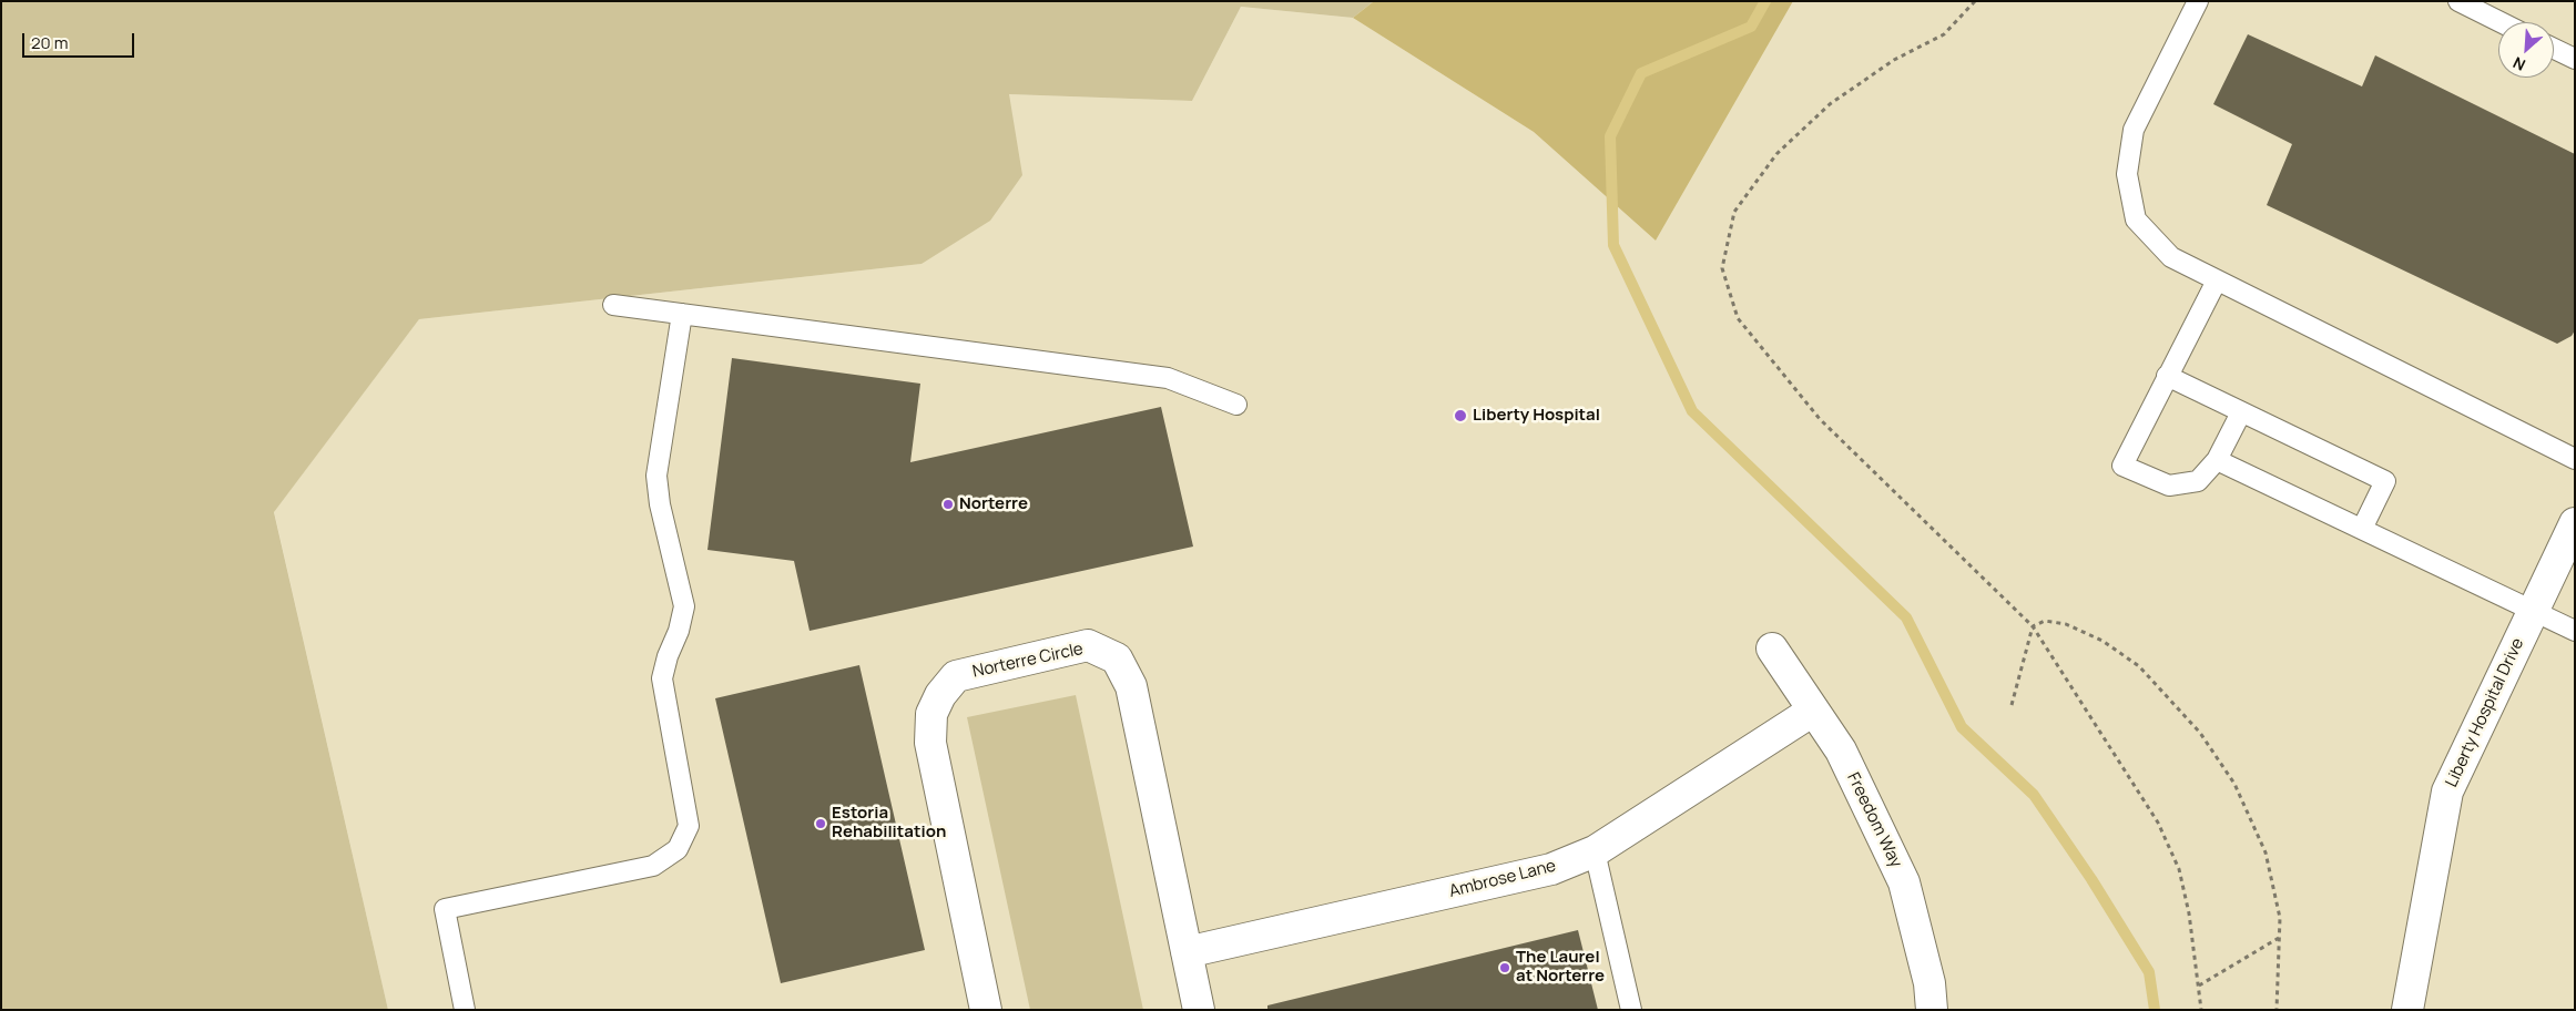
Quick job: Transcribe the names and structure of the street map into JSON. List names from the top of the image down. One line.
{"streets":{"street":["Norterre Circle","Liberty Hospital Drive","Freedom Way","Ambrose Lane"]},"crossings":[["Norterre Circle","Ambrose Lane"],["Freedom Way","Ambrose Lane"]],"places":["Liberty Hospital","Norterre","Estoria Rehabilitation","The Laurel at Norterre"],"scale_bar":"20 m","north":"bottom left"}
